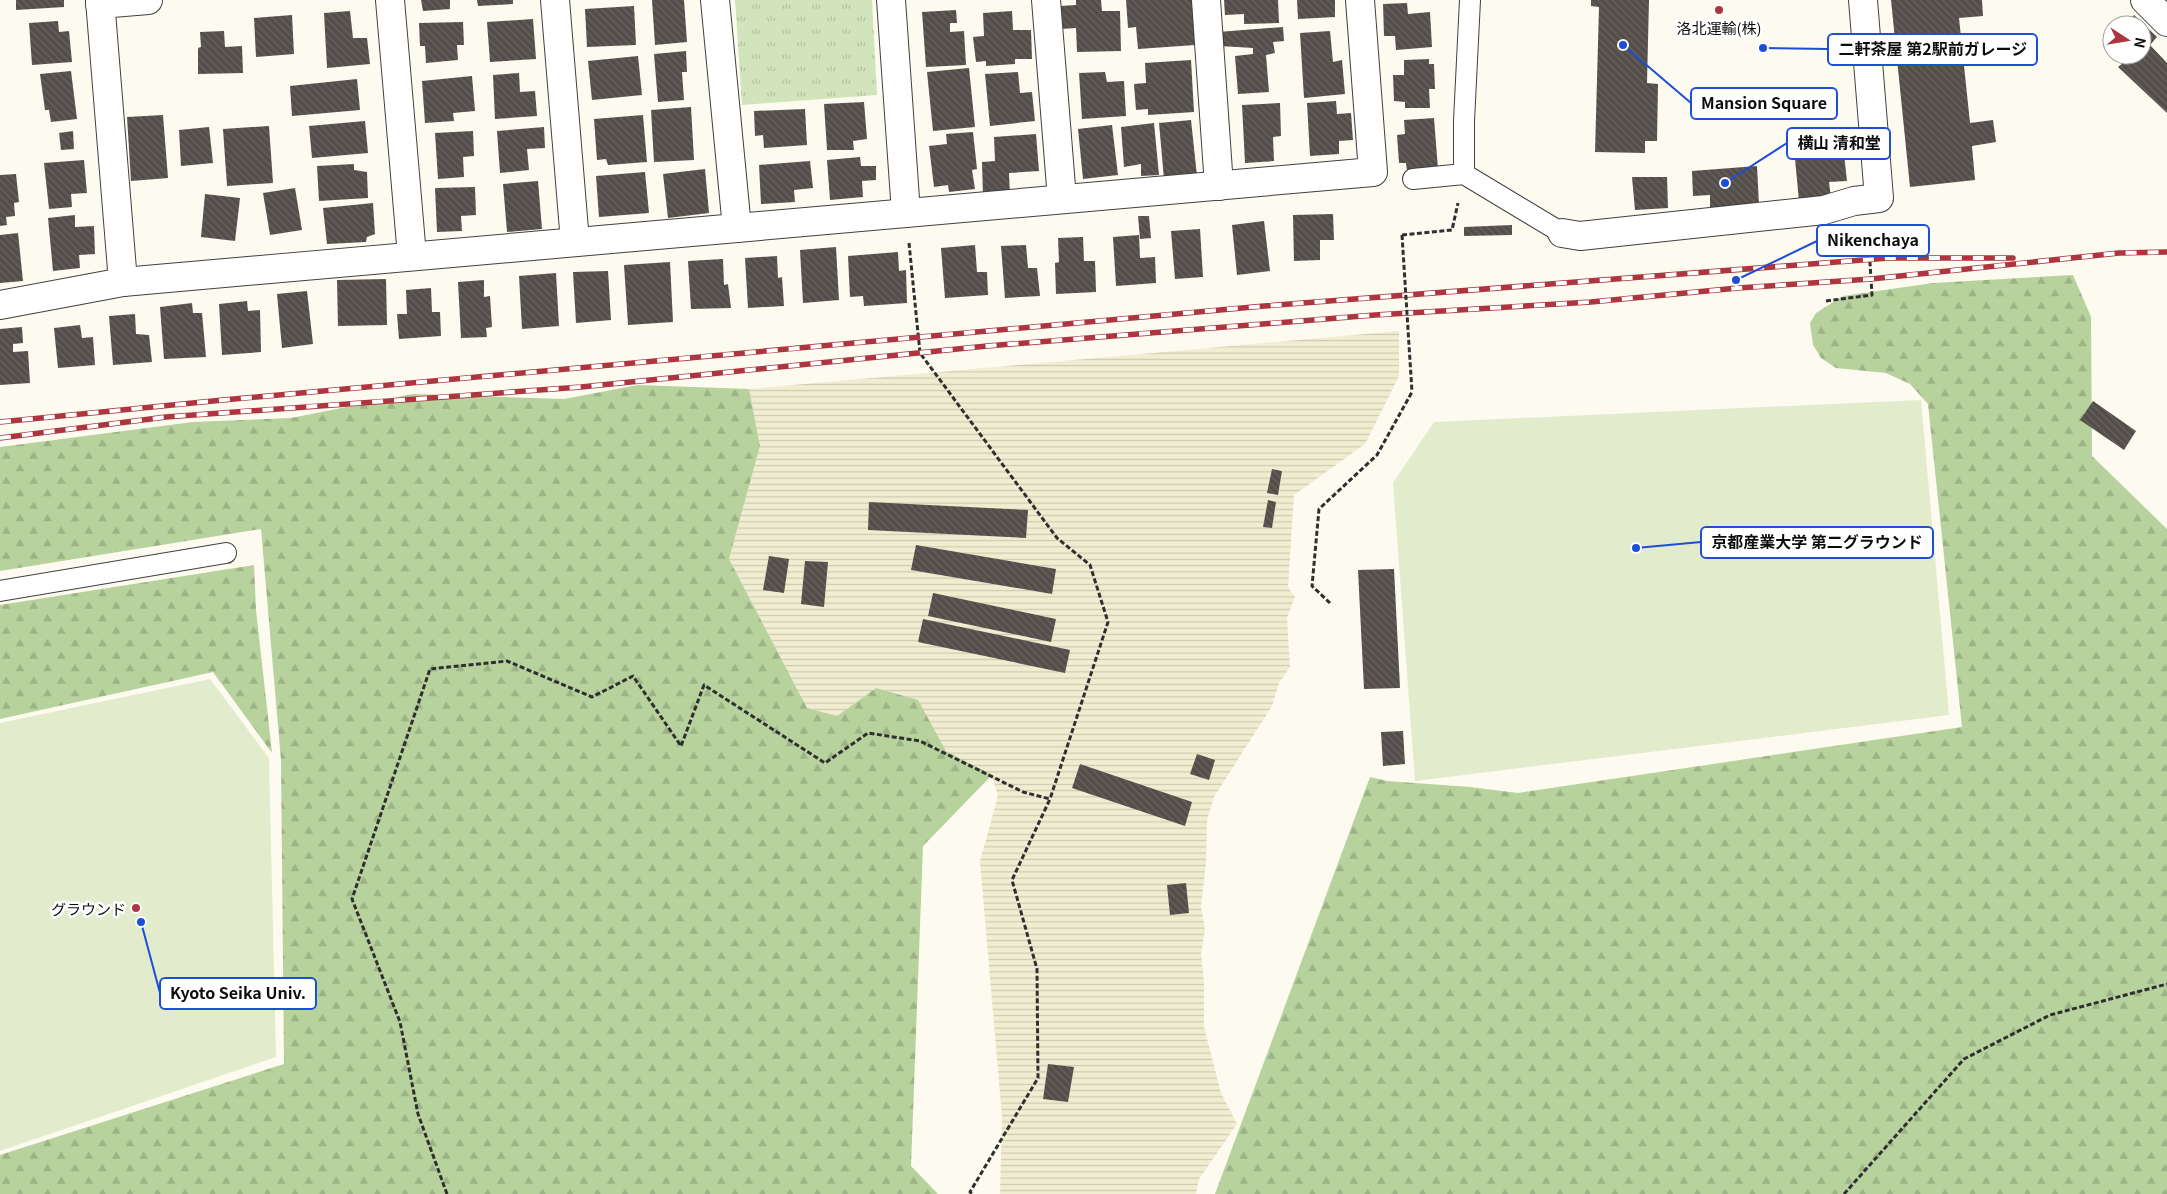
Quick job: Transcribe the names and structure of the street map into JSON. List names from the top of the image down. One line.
{"places":["洛北運輸(株)","Mansion Square","二軒茶屋 第2駅前ガレージ","横山 清和堂","Nikenchaya","京都産業大学 第二グラウンド","グラウンド","Kyoto Seika Univ."],"north":"right"}
